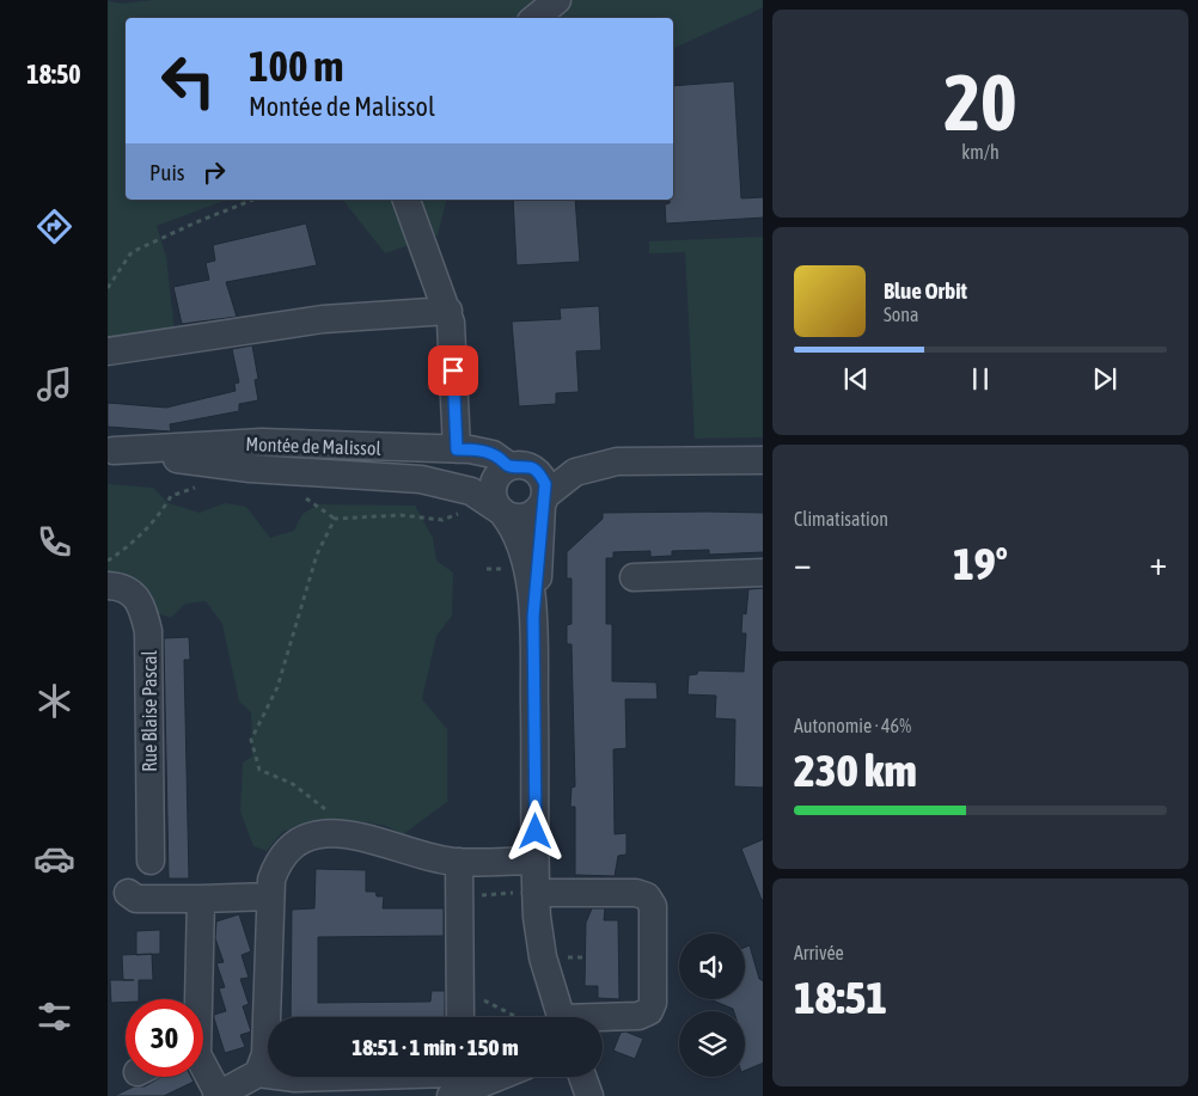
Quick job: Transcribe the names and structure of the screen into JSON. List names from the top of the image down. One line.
{"streets":{"street":["Montée de Malissol","Rue Blaise Pascal"]},"page":{"tabs":"18:50","tile":[["20","km/h"],"Climatisation",["Autonomie · 46%","230 km"],["Arrivée","18:51"]],"turn":["100 m","Montée de Malissol"],"then":"Puis","song":["Blue Orbit","Sona"],"heat":["−","19°","+"],"limit":"30","trip":"18:51 · 1 min · 150 m"}}
